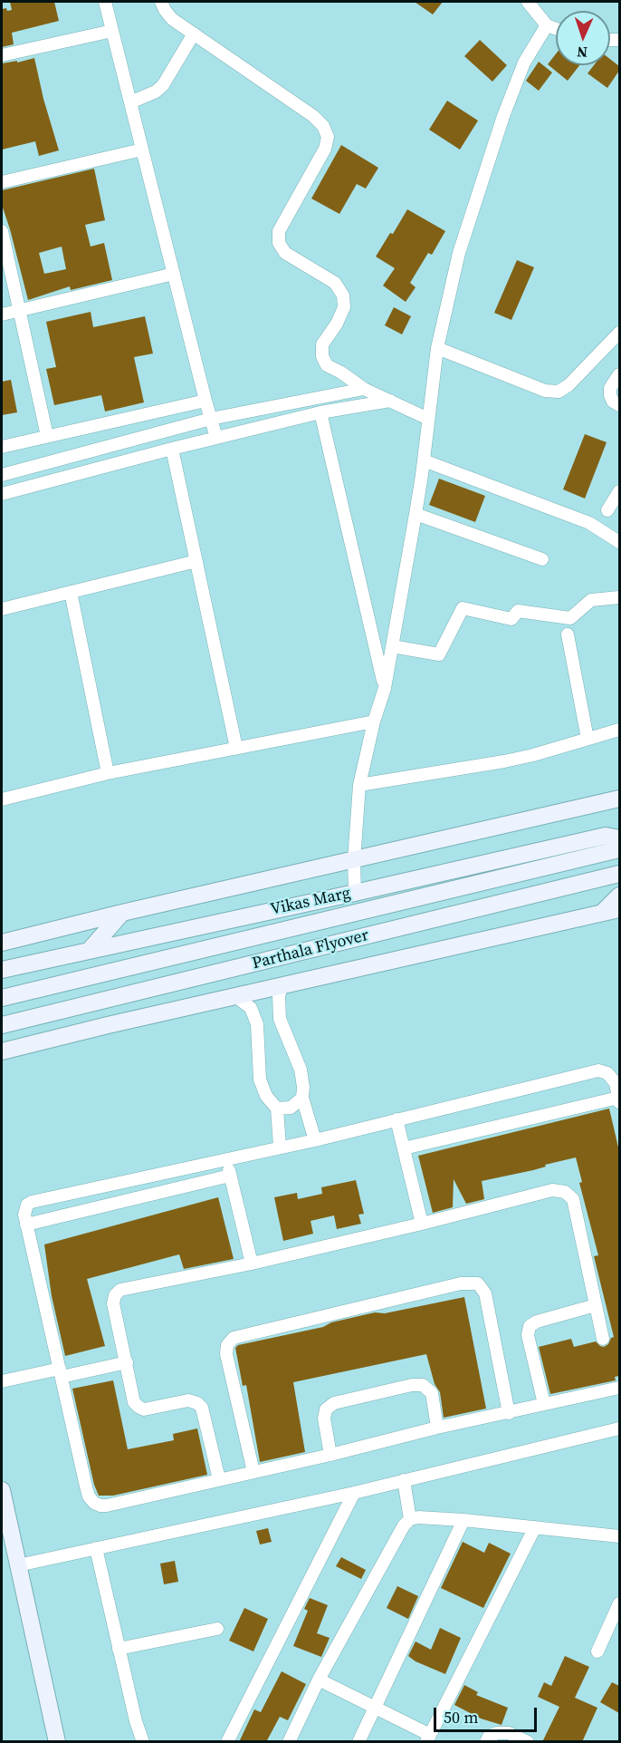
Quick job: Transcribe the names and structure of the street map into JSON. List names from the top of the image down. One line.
{"streets":{"main road":["Vikas Marg","Parthala Flyover"]},"crossings":[["Vikas Marg","Parthala Flyover"]],"scale_bar":"50 m","north":"bottom"}
